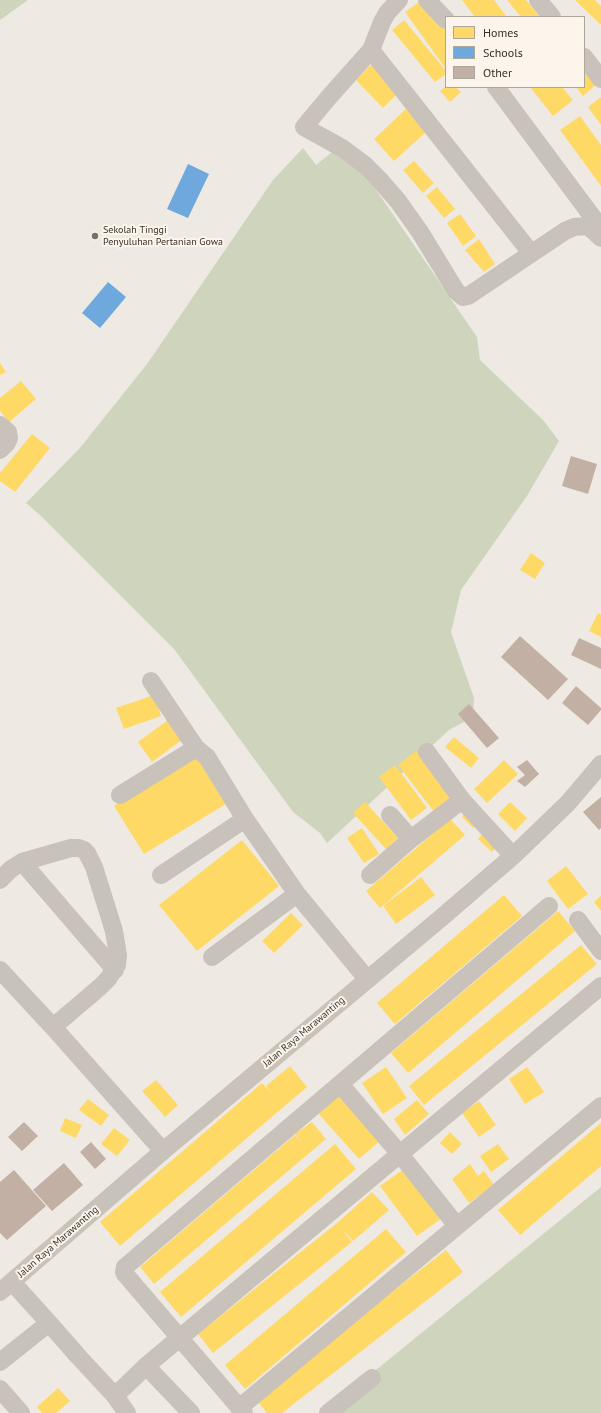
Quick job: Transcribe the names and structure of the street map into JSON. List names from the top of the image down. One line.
{"streets":{"street":["Jalan Raya Marawanting"]},"places":["Sekolah Tinggi Penyuluhan Pertanian Gowa"],"legend":["Homes","Schools","Other"]}
